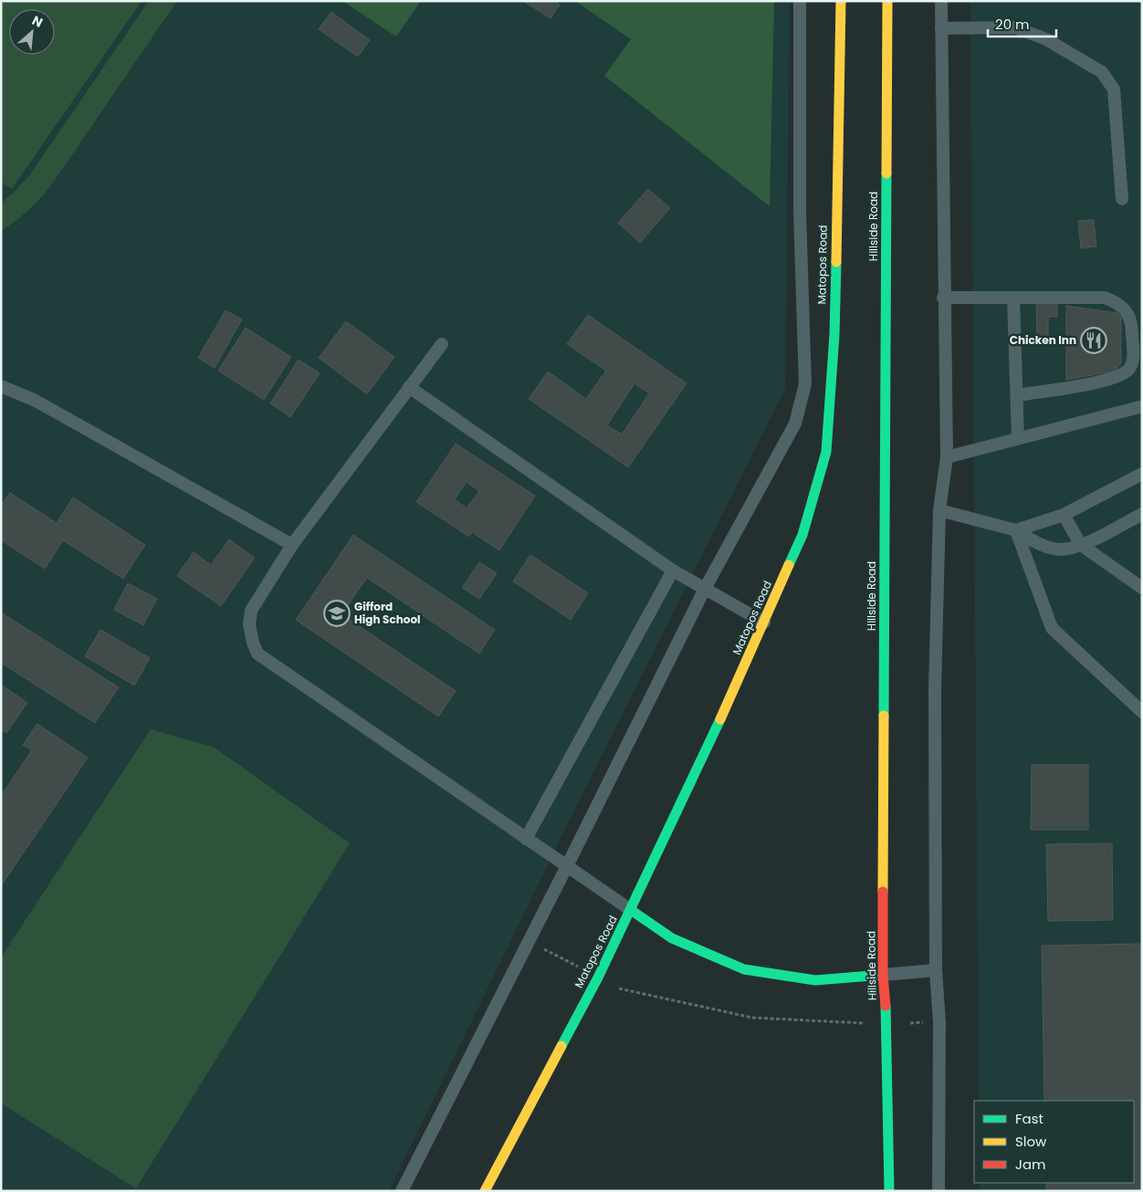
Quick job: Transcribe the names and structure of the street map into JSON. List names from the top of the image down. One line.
{"streets":{"street":["Hillside Road","Matopos Road"]},"places":{"restaurant":["Chicken Inn"],"school or university":["Gifford High School"]},"legend":["Fast","Slow","Jam"],"scale_bar":"20 m","north":"top right"}
